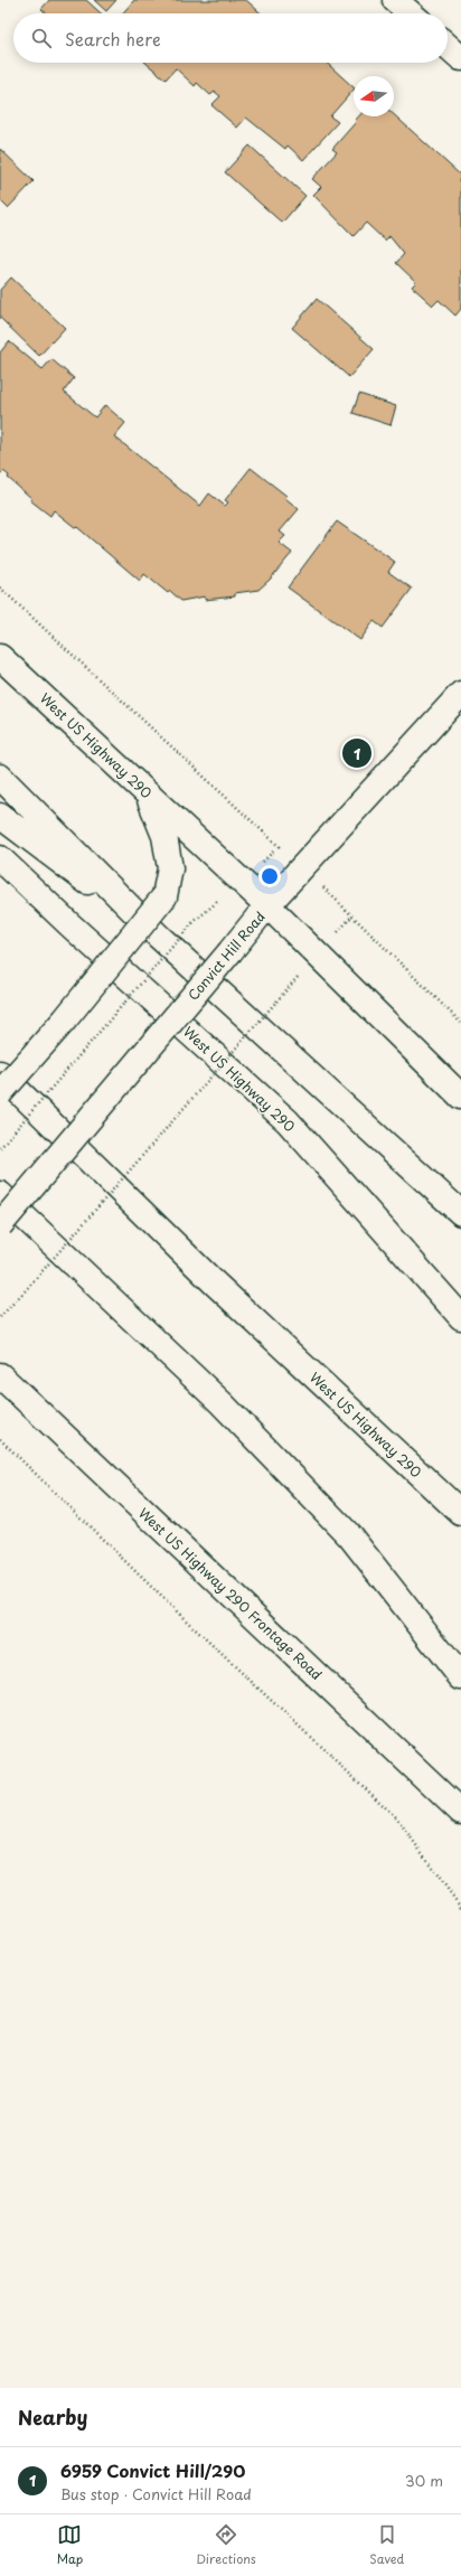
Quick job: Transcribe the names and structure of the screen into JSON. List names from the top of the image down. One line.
{"streets":{"main road":["West US Highway 290","Convict Hill Road","West US Highway 290 Frontage Road"]},"crossings":[["West US Highway 290","Convict Hill Road"]],"north":"left","page":{"search":"Search here","pins":"1","heading":"Nearby","list":[{"mark":"1","name":"6959 Convict Hill/290","note":"Bus stop · Convict Hill Road","value":"30 m"}],"nav":["Map","Directions","Saved"]}}
